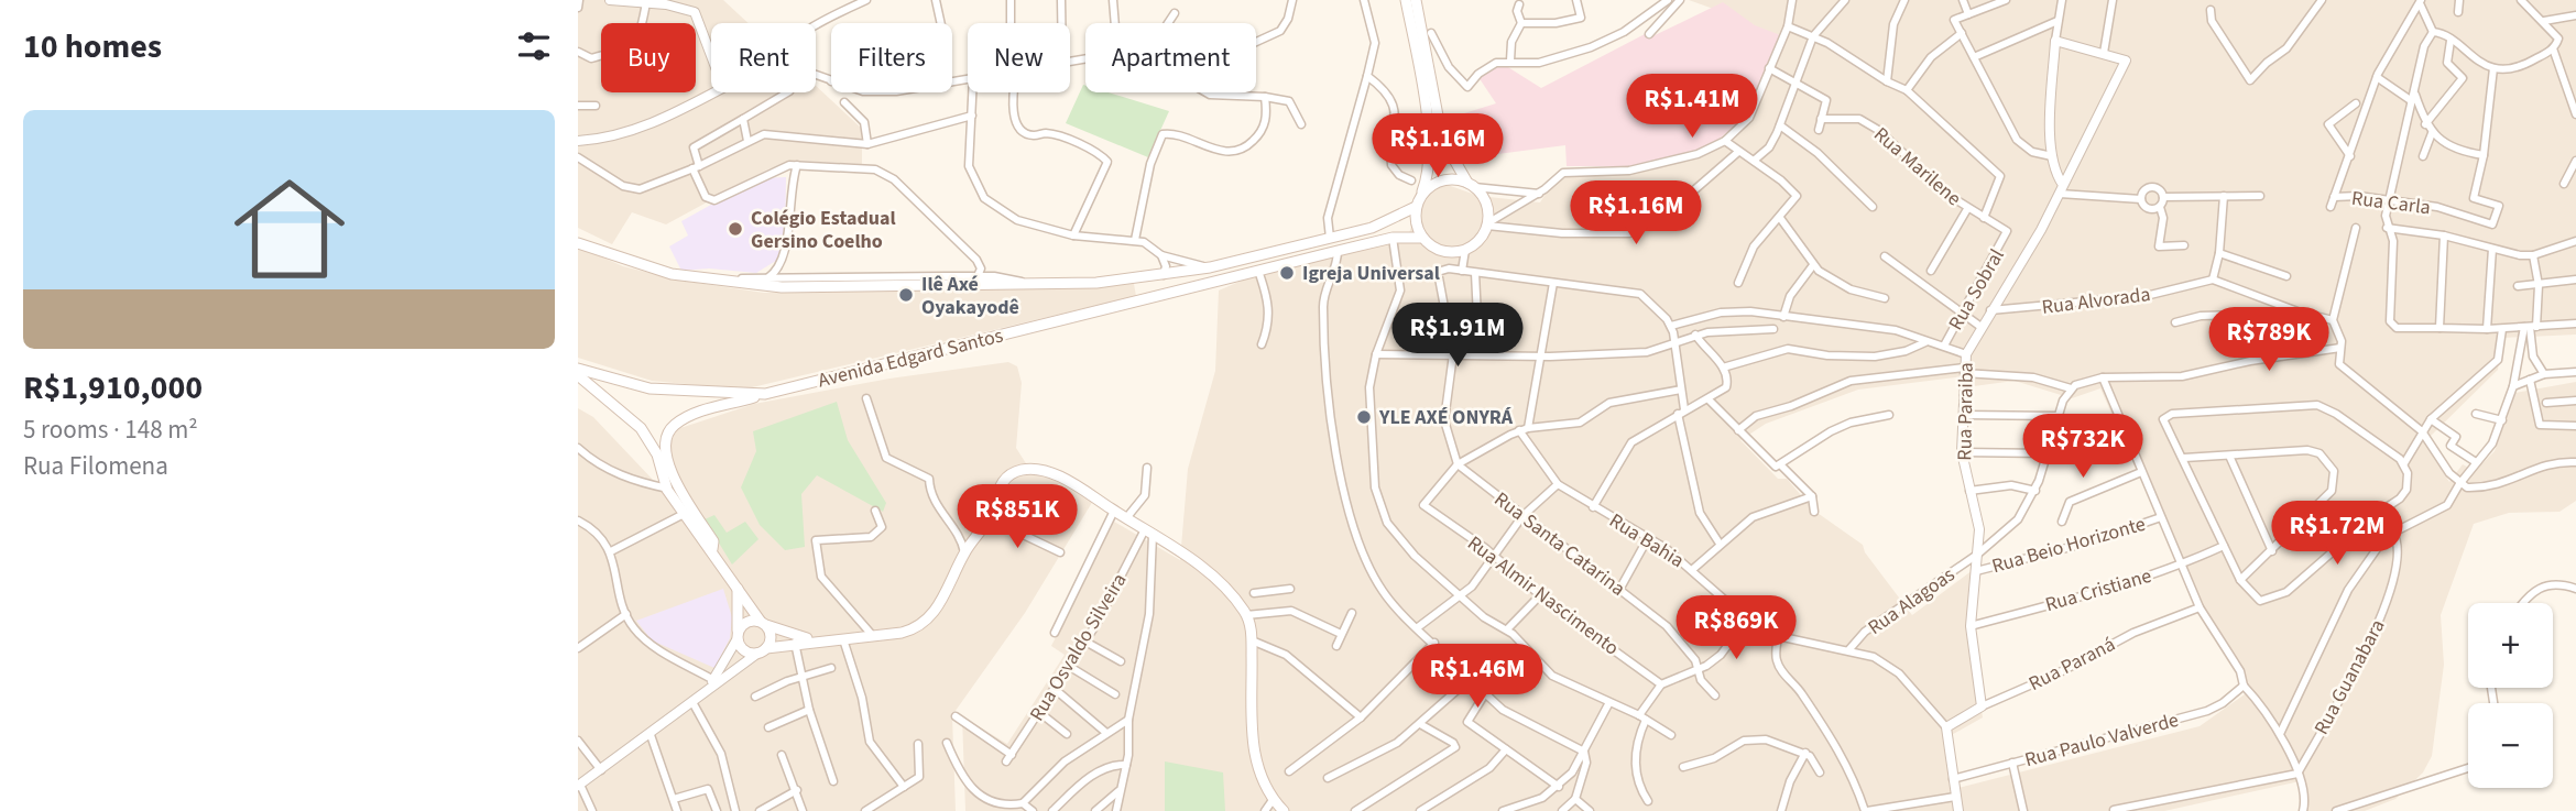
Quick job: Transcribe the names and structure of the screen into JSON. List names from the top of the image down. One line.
{"streets":{"main road":["Avenida Edgard Santos"],"street":["Rua Marilene","Rua Carla","Rua Sobral","Rua Alvorada","Rua Paraiba","Rua Bahia","Rua Santa Catarina","Rua Beio Horizonte","Rua Cristiane","Rua Almir Nascimento","Rua Alagoas","Rua Osvaldo Silveira","Rua Paraná","Rua Guanabara","Rua Paulo Valverde"]},"crossings":[["Rua Marilene","Rua Sobral"],["Rua Alvorada","Rua Paraiba"],["Rua Paraiba","Rua Beio Horizonte"],["Rua Paraiba","Rua Cristiane"],["Rua Paraiba","Rua Alagoas"],["Rua Paraiba","Rua Paraná"],["Rua Bahia","Rua Alagoas"],["Rua Bahia","Rua Paraná"],["Rua Santa Catarina","Rua Almir Nascimento"]],"places":["Colégio Estadual Gersino Coelho","Igreja Universal","Ilê Axé Oyakayodê","YLE AXÉ ONYRÁ"],"page":{"heading":"10 homes","chip":["Buy","Rent","Filters","New","Apartment"],"price":["R$1.41M","R$1.16M","R$1.16M","R$1.91M","R$789K","R$732K","R$851K","R$1.72M","R$869K","R$1.46M"],"list":[{"name":"R$1,910,000","note":"5 rooms · 148 m² · Rua Filomena"}],"map_buttons":["+","−"]}}
